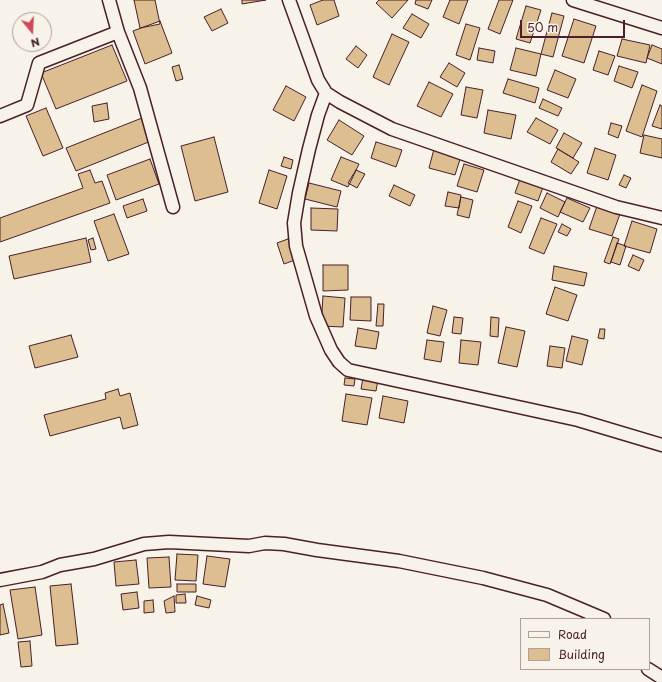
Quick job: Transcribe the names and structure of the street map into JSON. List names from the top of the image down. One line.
{"legend":["Road","Building"],"scale_bar":"50 m","north":"bottom"}
